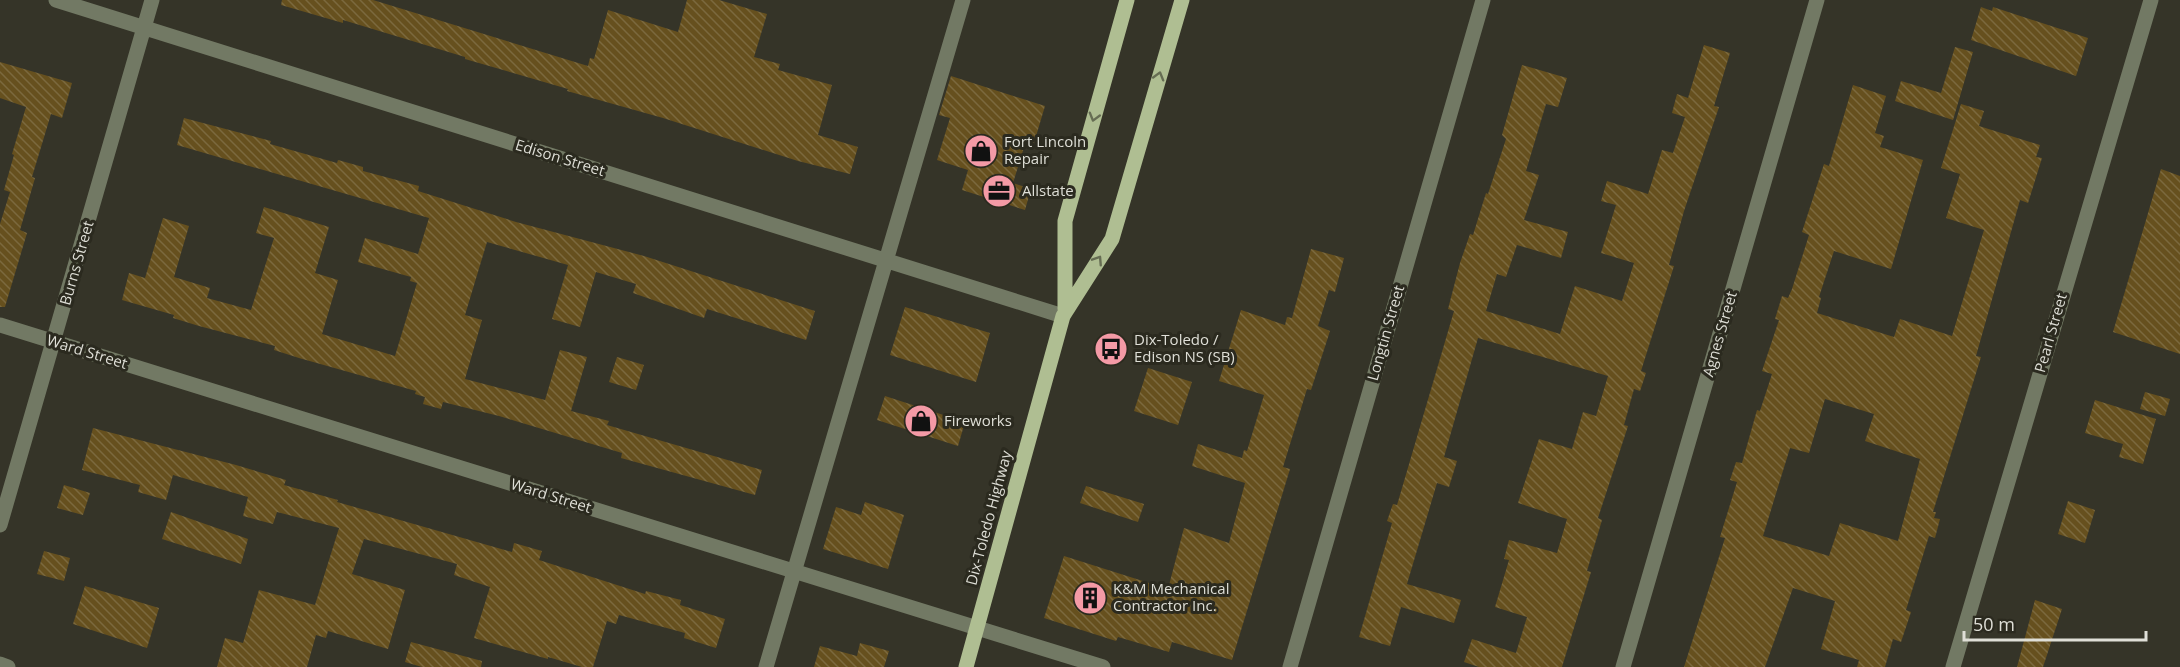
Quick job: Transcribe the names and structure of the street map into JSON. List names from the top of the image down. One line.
{"streets":{"main road":["Dix-Toledo Highway"],"street":["Edison Street","Burns Street","Longtin Street","Pearl Street","Agnes Street","Ward Street"]},"crossings":[["Edison Street","Burns Street"],["Edison Street","Dix-Toledo Highway"],["Burns Street","Ward Street"],["Ward Street","Dix-Toledo Highway"]],"places":{"shop":["Fort Lincoln Repair","Fireworks"],"office":["Allstate"],"bus stop":["Dix-Toledo / Edison NS (SB)"],"building":["K&M Mechanical Contractor Inc."]},"scale_bar":"50 m"}
